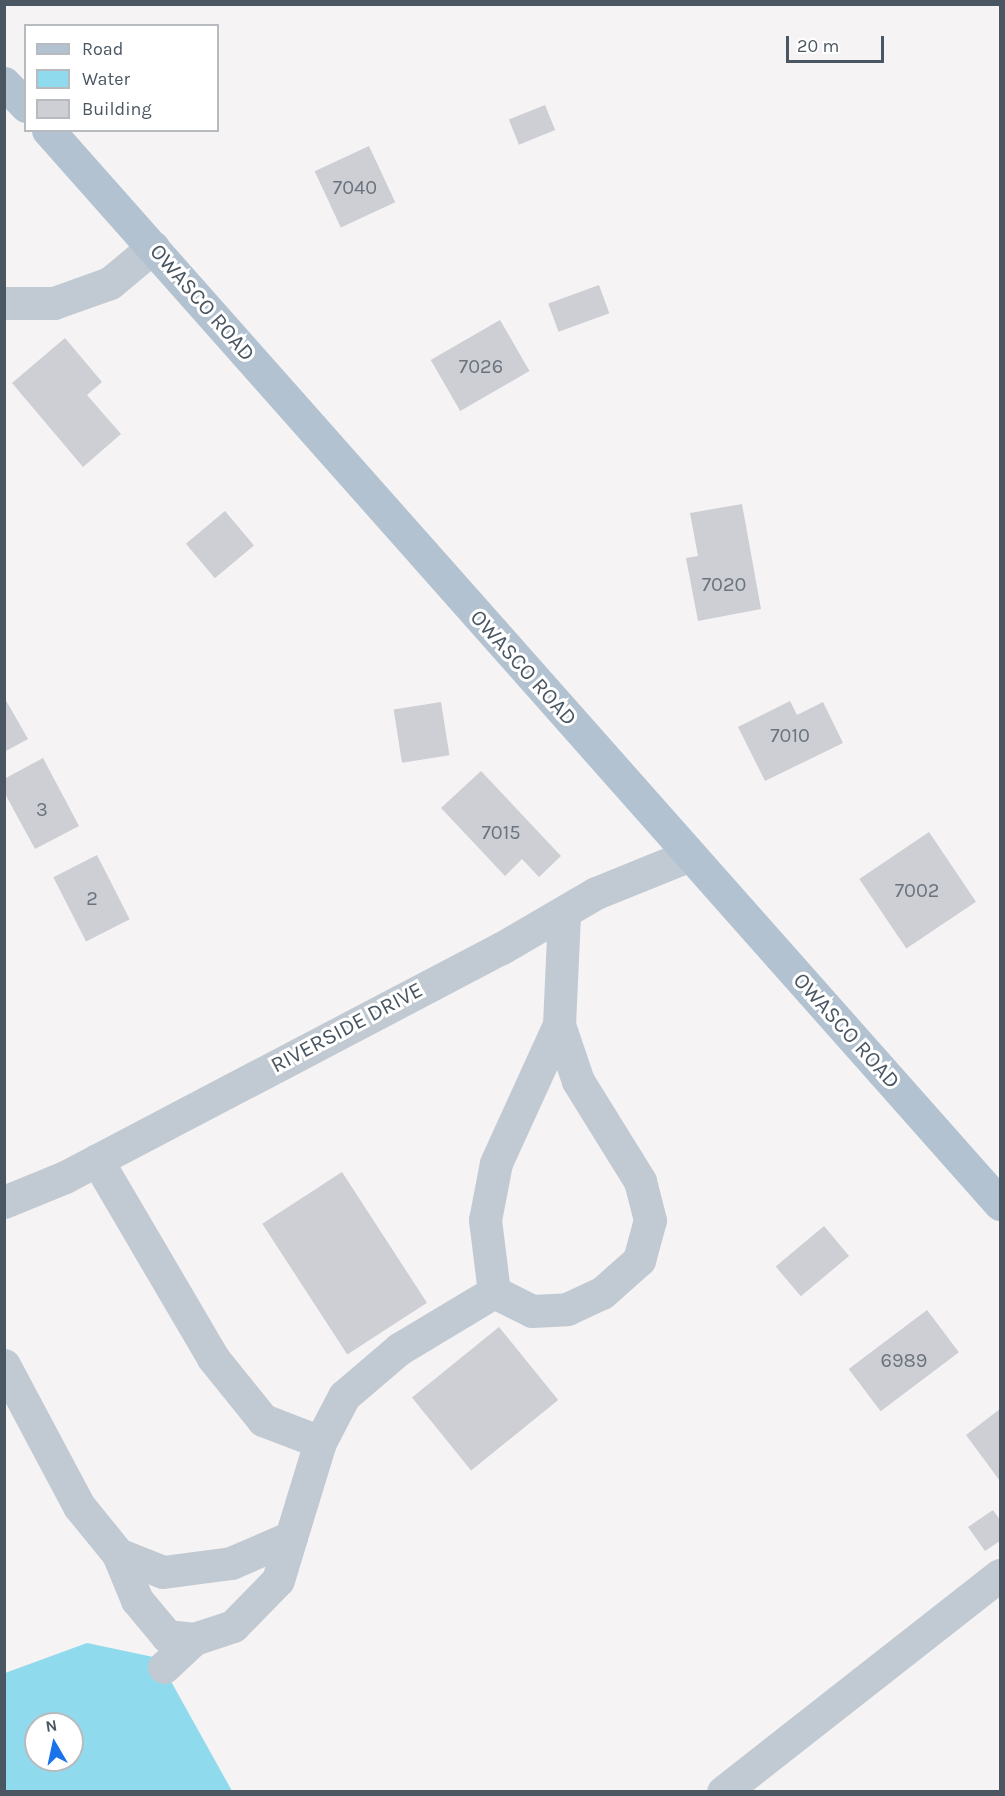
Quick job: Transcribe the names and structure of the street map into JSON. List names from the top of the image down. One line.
{"streets":{"main road":["OWASCO ROAD"],"street":["RIVERSIDE DRIVE"]},"crossings":[["OWASCO ROAD","RIVERSIDE DRIVE"]],"house_numbers":["7040","7026","7020","7010","3","7015","7002","2","6989"],"legend":["Road","Water","Building"],"scale_bar":"20 m","north":"top"}
